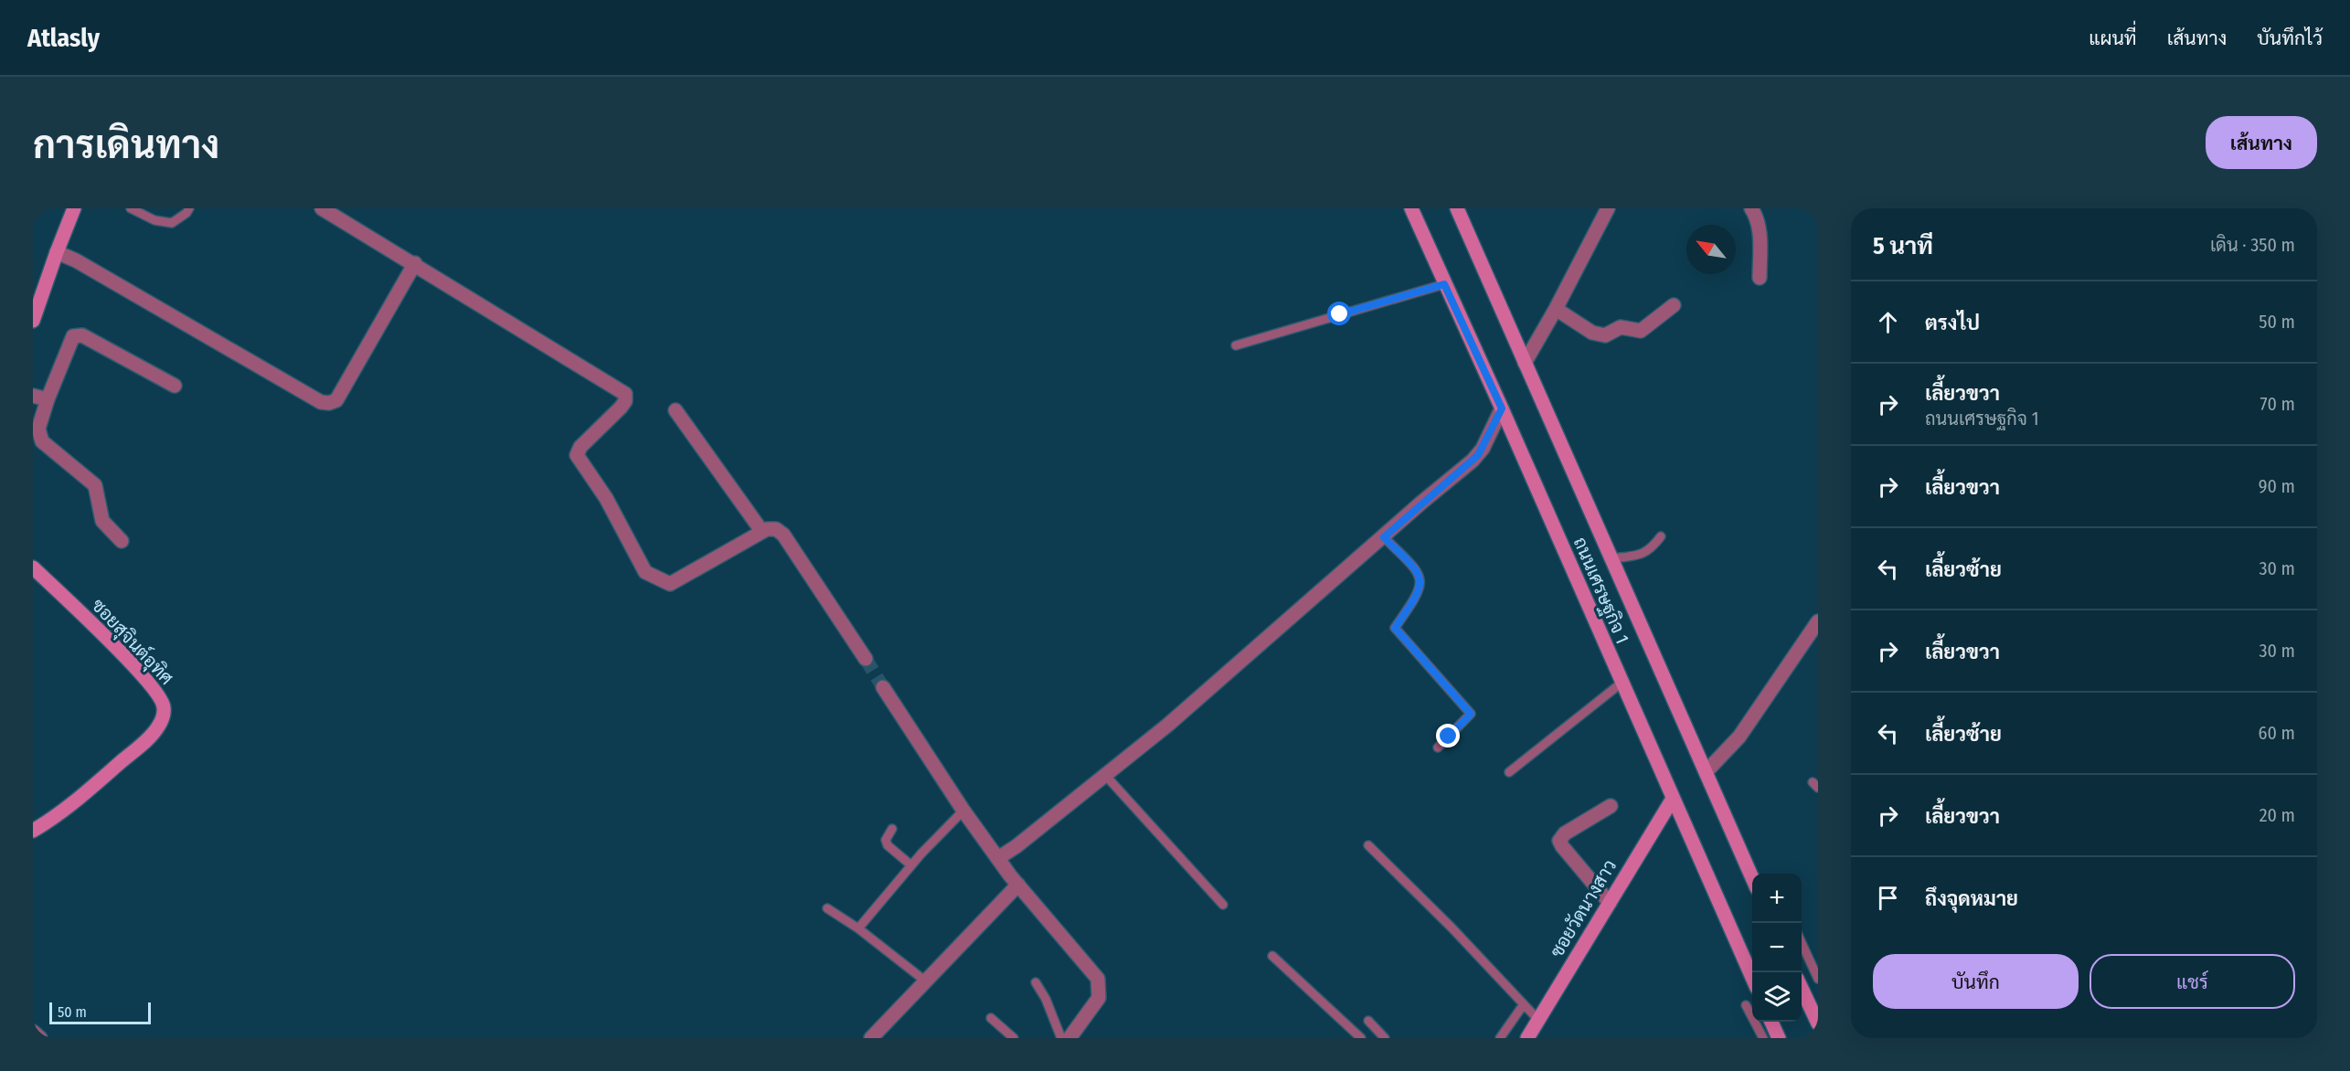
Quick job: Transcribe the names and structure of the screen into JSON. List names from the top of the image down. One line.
{"streets":{"main road":["ถนนเศรษฐกิจ 1","ซอยสุจินต์อุทิศ","ซอยวัดนางสาว"]},"crossings":[["ถนนเศรษฐกิจ 1","ซอยวัดนางสาว"]],"scale_bar":"50 m","north":"top left","page":{"header":"Atlasly","nav":["แผนที่","เส้นทาง","บันทึกไว้"],"buttons":["เส้นทาง",["บันทึก","แชร์"]],"title":"การเดินทาง","heading":["5 นาที","เดิน · 350 m"],"list":[["ตรงไป","50 m"],["เลี้ยวขวา","ถนนเศรษฐกิจ 1","70 m"],["เลี้ยวขวา","90 m"],["เลี้ยวซ้าย","30 m"],["เลี้ยวขวา","30 m"],["เลี้ยวซ้าย","60 m"],["เลี้ยวขวา","20 m"],"ถึงจุดหมาย"],"map_buttons":["+","−"],"scale":"50 m"}}
